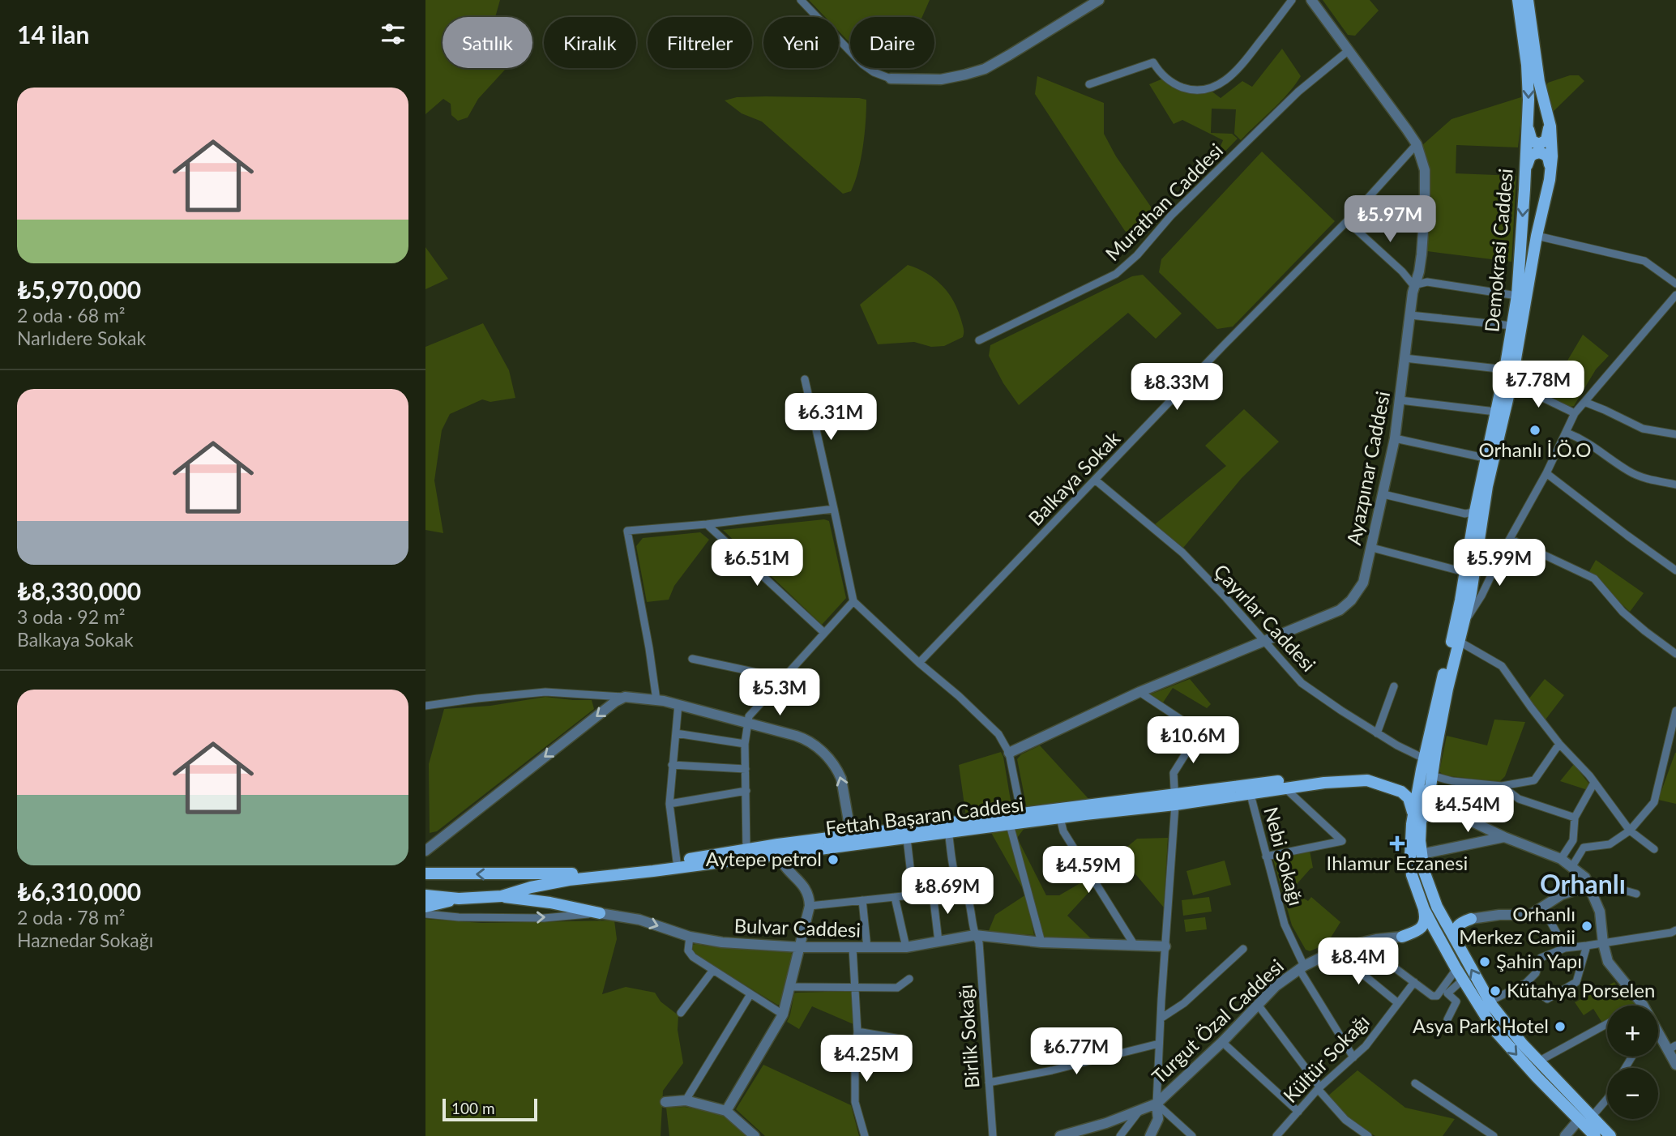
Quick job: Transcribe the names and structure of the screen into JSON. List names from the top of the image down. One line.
{"streets":{"main road":["Demokrasi Caddesi","Fettah Başaran Caddesi"],"street":["Murathan Caddesi","Ayazpınar Caddesi","Balkaya Sokak","Çayırlar Caddesi","Nebi Sokağı","Bulvar Caddesi","Turgut Özal Caddesi","Birlik Sokağı","Kültür Sokağı"]},"crossings":[["Murathan Caddesi","Ayazpınar Caddesi"],["Demokrasi Caddesi","Çayırlar Caddesi"],["Demokrasi Caddesi","Fettah Başaran Caddesi"],["Ayazpınar Caddesi","Balkaya Sokak"],["Ayazpınar Caddesi","Çayırlar Caddesi"],["Balkaya Sokak","Çayırlar Caddesi"],["Fettah Başaran Caddesi","Nebi Sokağı"],["Fettah Başaran Caddesi","Birlik Sokağı"],["Nebi Sokağı","Turgut Özal Caddesi"],["Nebi Sokağı","Kültür Sokağı"],["Bulvar Caddesi","Birlik Sokağı"]],"districts":["Orhanlı"],"places":{"other":["Orhanlı İ.Ö.O","Aytepe petrol","Orhanlı Merkez Camii","Şahin Yapı","Kütahya Porselen","Asya Park Hotel"],"health":["Ihlamur Eczanesi"]},"scale_bar":"100 m","page":{"heading":"14 ilan","chip":["Satılık","Kiralık","Filtreler","Yeni","Daire"],"list":[{"name":"₺5,970,000","note":"2 oda · 68 m² · Narlıdere Sokak"},{"name":"₺8,330,000","note":"3 oda · 92 m² · Balkaya Sokak"},{"name":"₺6,310,000","note":"2 oda · 78 m² · Haznedar Sokağı"}],"price":["₺5.97M","₺7.78M","₺8.33M","₺6.31M","₺6.51M","₺5.99M","₺5.3M","₺10.6M","₺4.54M","₺4.59M","₺8.69M","₺8.4M","₺6.77M","₺4.25M"],"map_buttons":["+","−"],"scale":"100 m"}}
